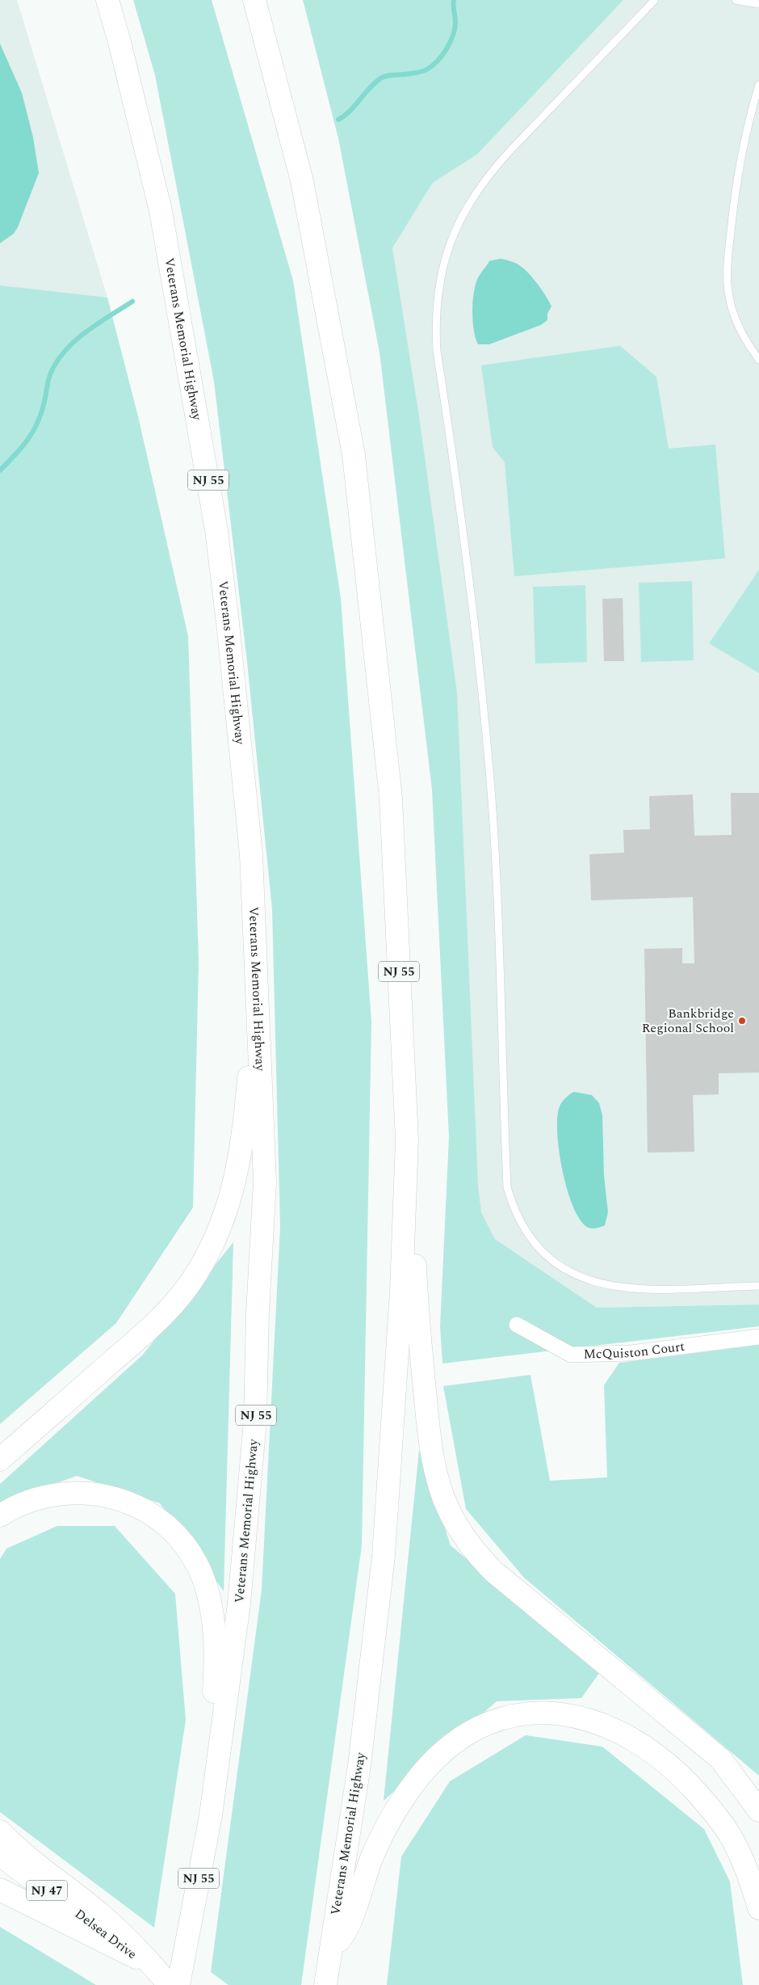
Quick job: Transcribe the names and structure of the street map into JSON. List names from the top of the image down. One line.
{"streets":{"main road":["Veterans Memorial Highway","NJ 55","NJ 47","Delsea Drive"],"street":["McQuiston Court"]},"crossings":[["Veterans Memorial Highway","Delsea Drive"]],"places":["Bankbridge Regional School"]}
